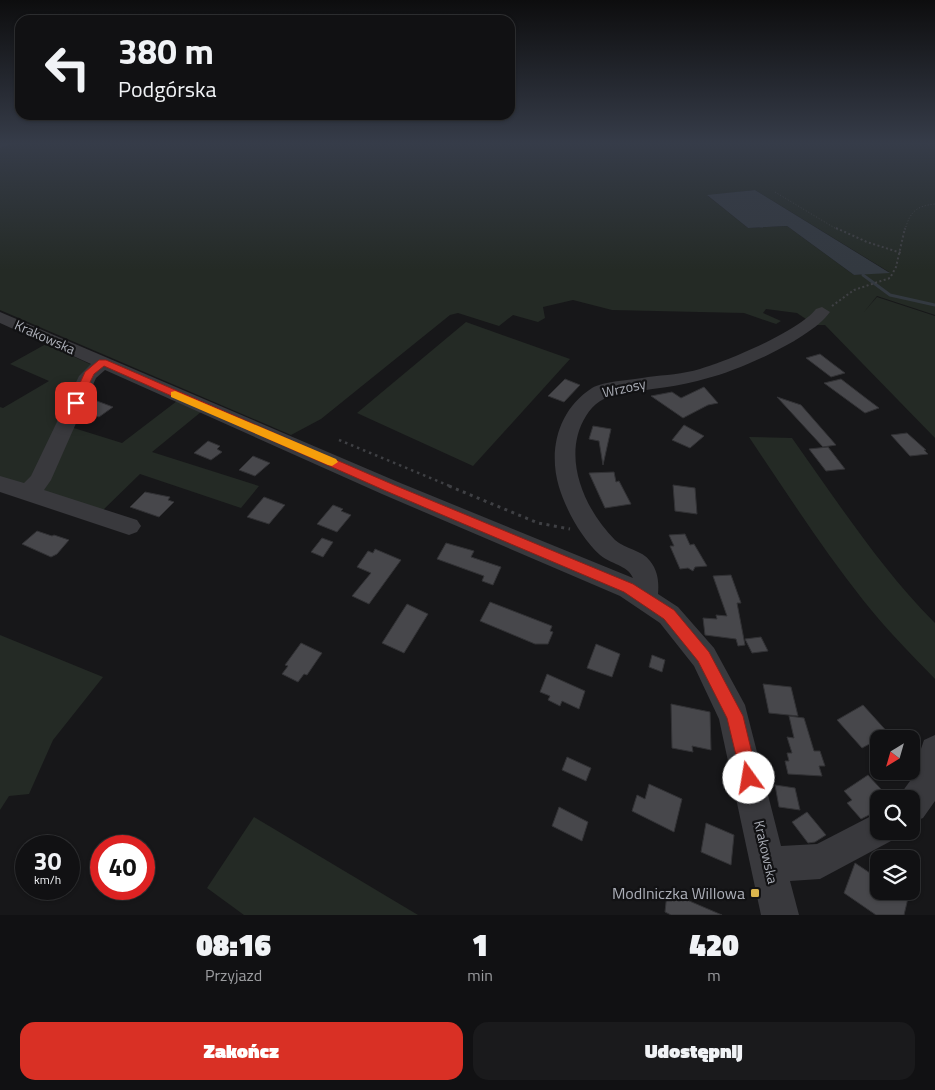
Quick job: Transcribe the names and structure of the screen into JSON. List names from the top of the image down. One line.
{"streets":{"street":["Krakowska","Wrzosy"]},"crossings":[["Krakowska","Wrzosy"]],"places":{"transit":["Modlniczka Willowa"]},"north":"bottom left","page":{"turn":["380 m","Podgórska"],"speed":"30 km/h","limit":"40","eta":["08:16","Przyjazd","1","min","420","m"],"buttons":["Zakończ","Udostępnij"]}}
